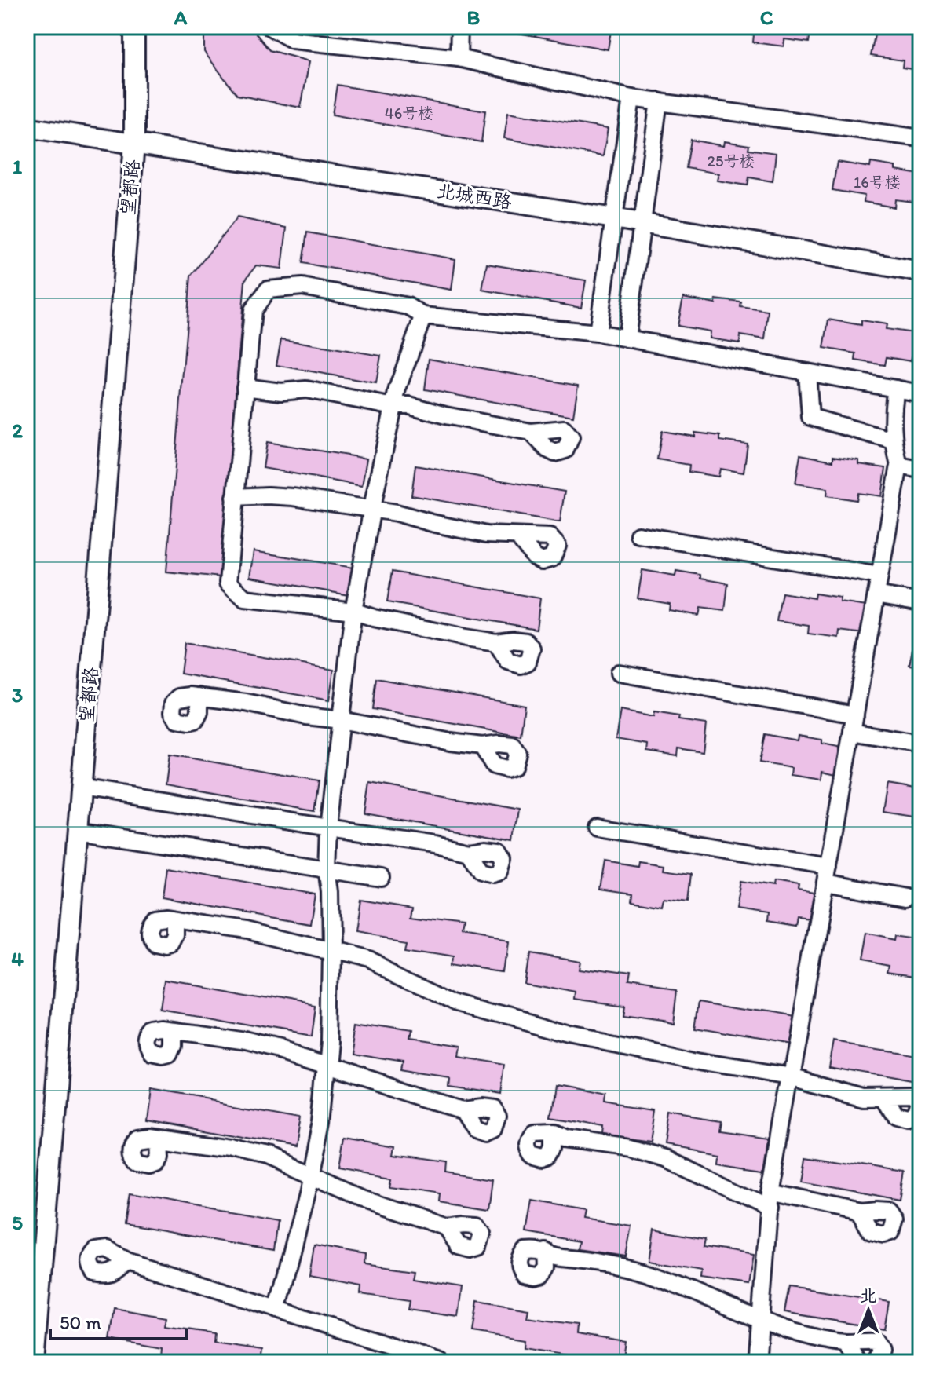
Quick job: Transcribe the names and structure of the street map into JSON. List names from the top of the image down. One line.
{"streets":{"street":["望都路","北城西路"]},"crossings":[["望都路","北城西路"]],"house_numbers":["46号楼","25号楼","16号楼"],"scale_bar":"50 m","north":"top","grid":{"columns":["A","B","C"],"rows":["1","2","3","4","5"]}}
